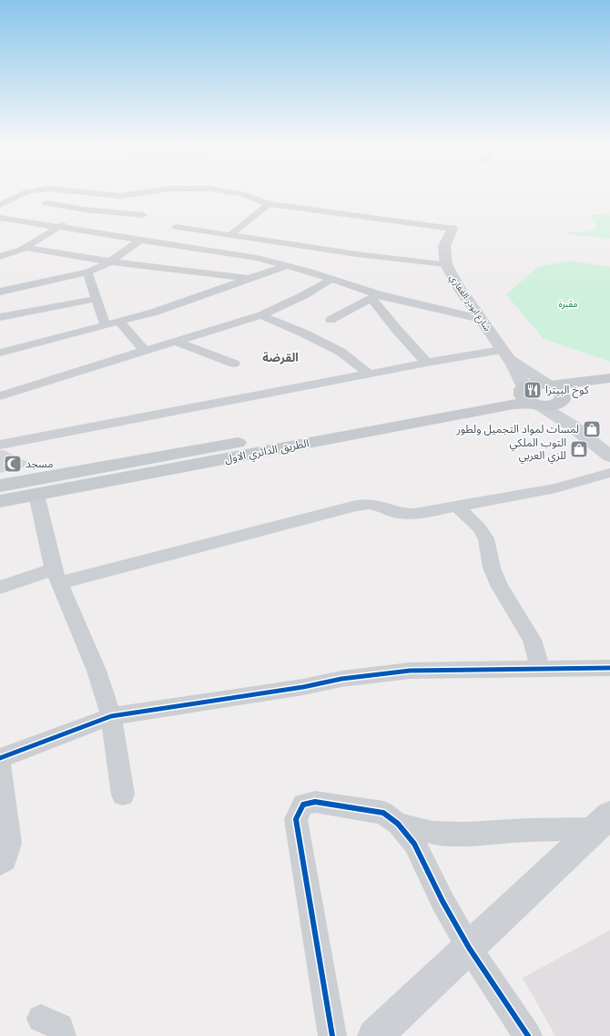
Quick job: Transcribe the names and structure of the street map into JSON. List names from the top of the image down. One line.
{"streets":{"main road":["الطريق الدائري الاول"],"street":["شارع ابودر الغفاري"]},"crossings":[["شارع ابودر الغفاري","الطريق الدائري الاول"]],"districts":["القرضة"],"parks":["مقبرة"],"places":{"restaurant":["كوخ البيتزا"],"shop":["لمسات لمواد التجميل ولطور","التوب الملكي للزي العربي"],"mosque":["مسجد"]}}
